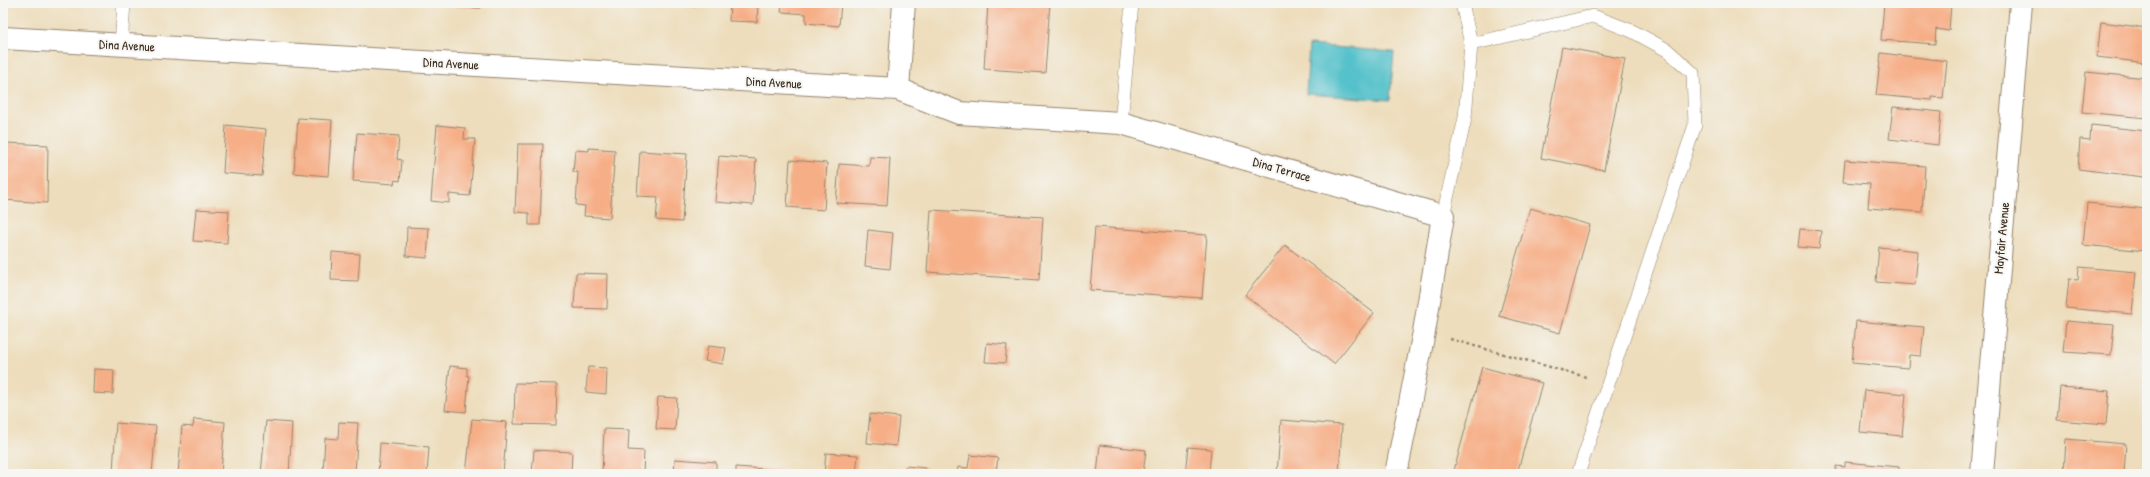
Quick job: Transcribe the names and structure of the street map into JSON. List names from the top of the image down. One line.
{"streets":{"street":["Dina Avenue","Dina Terrace","Mayfair Avenue"]},"crossings":[["Dina Avenue","Dina Terrace"]]}
